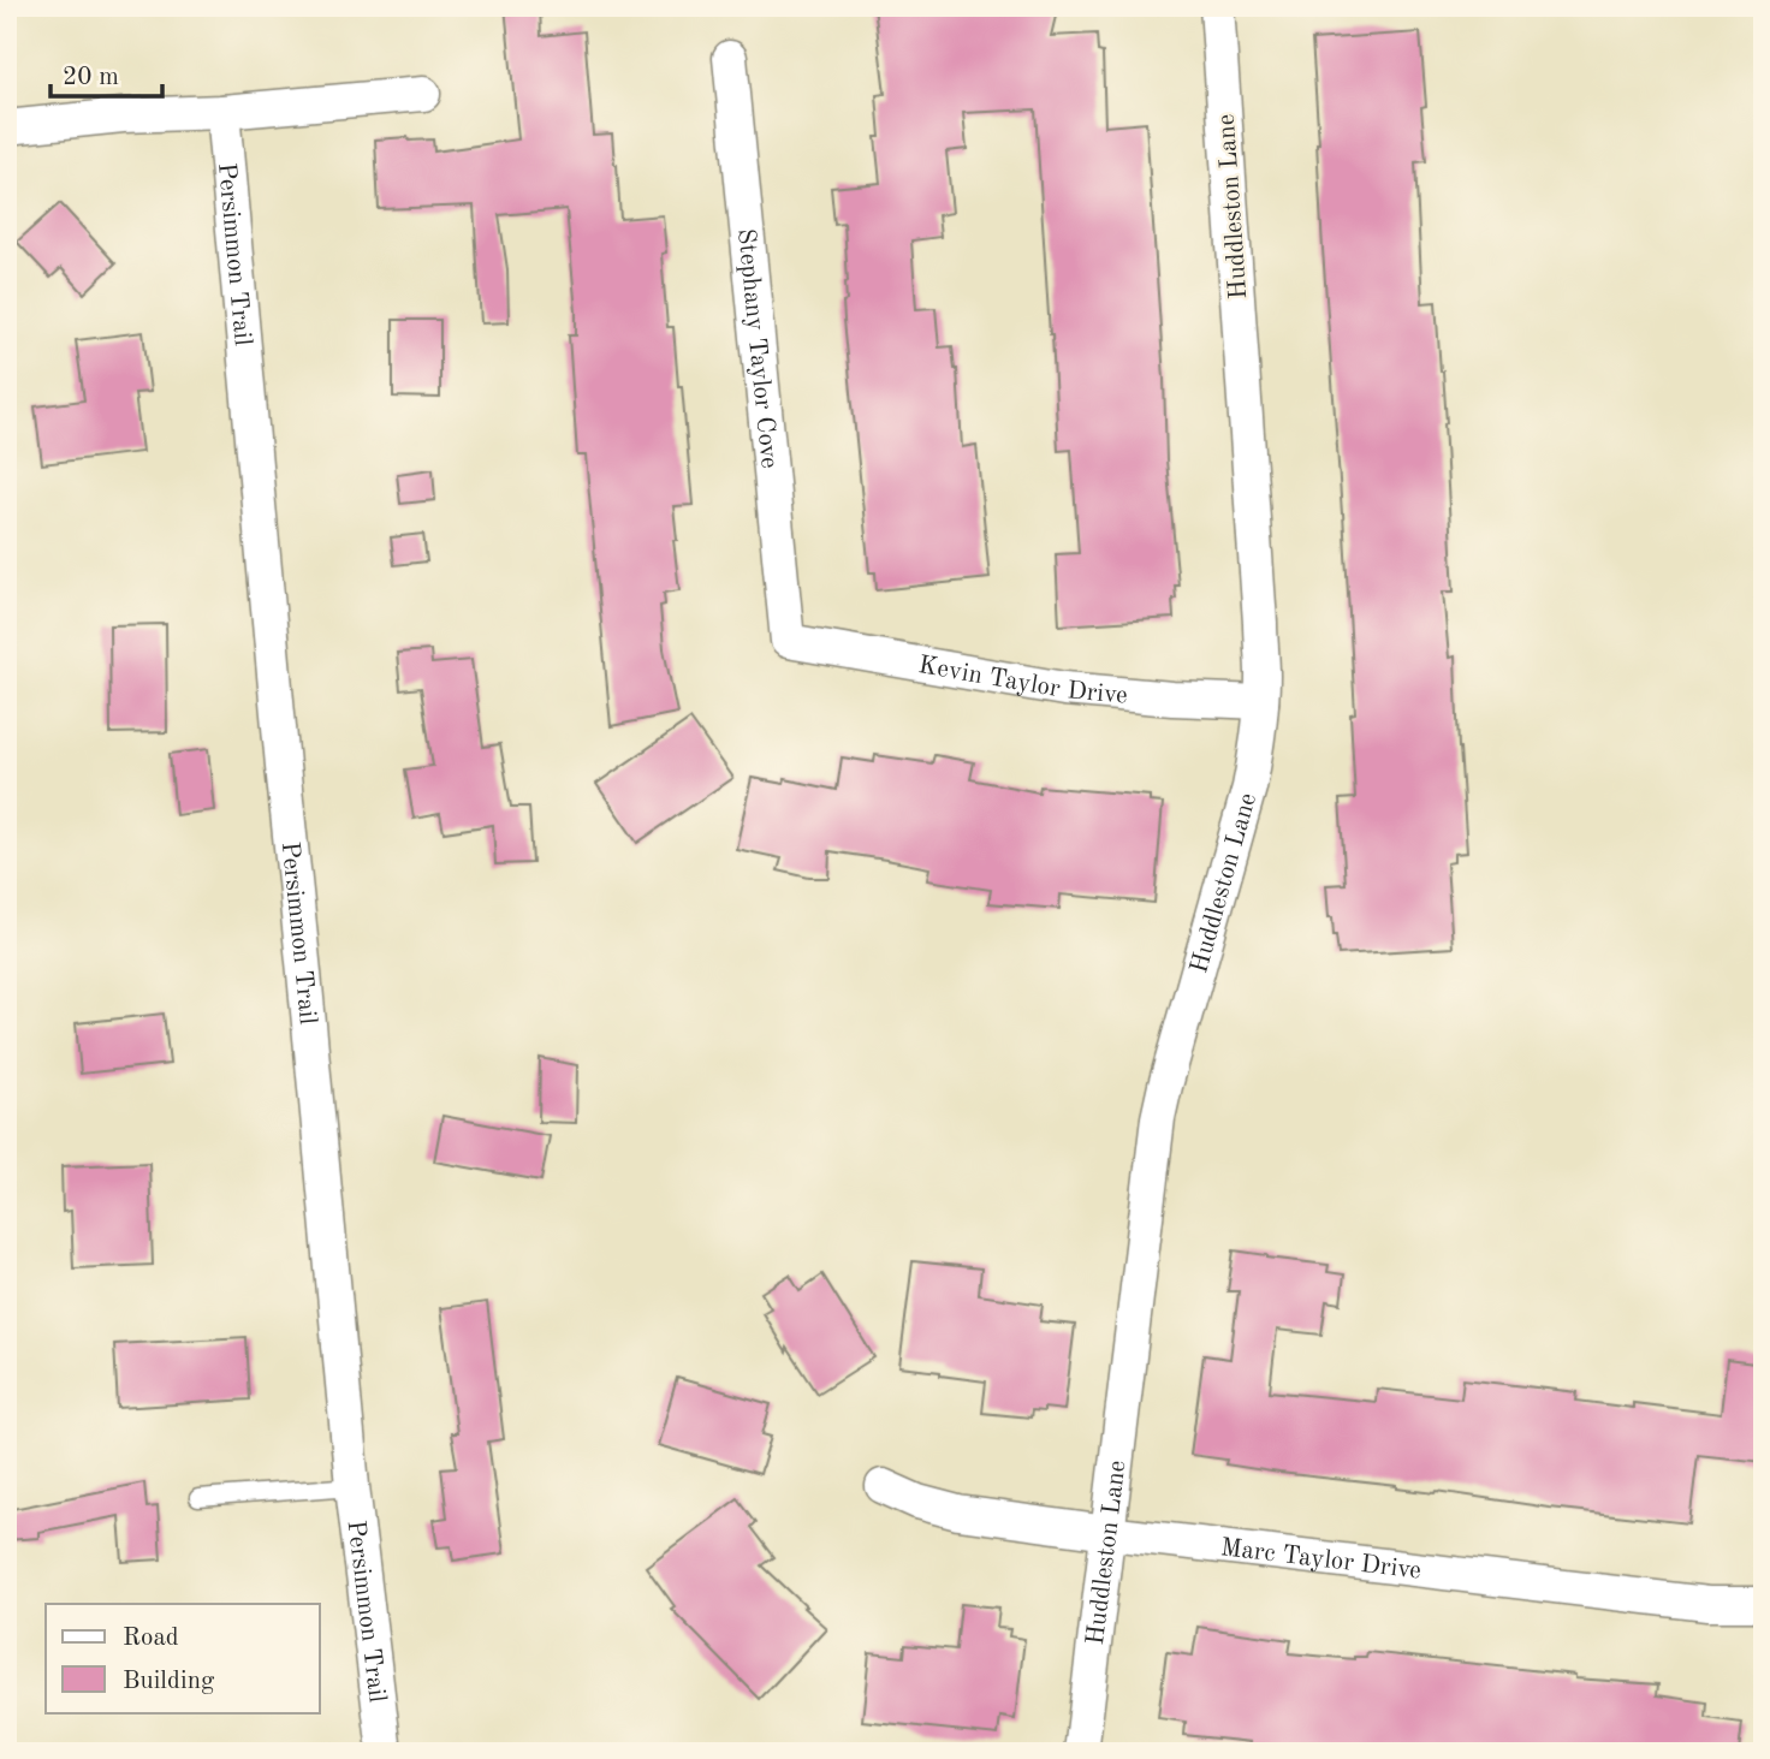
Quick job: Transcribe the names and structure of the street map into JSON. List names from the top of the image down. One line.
{"streets":{"street":["Huddleston Lane","Persimmon Trail","Stephany Taylor Cove","Kevin Taylor Drive","Marc Taylor Drive"]},"crossings":[["Huddleston Lane","Kevin Taylor Drive"],["Huddleston Lane","Marc Taylor Drive"],["Stephany Taylor Cove","Kevin Taylor Drive"]],"legend":["Road","Building"],"scale_bar":"20 m"}
